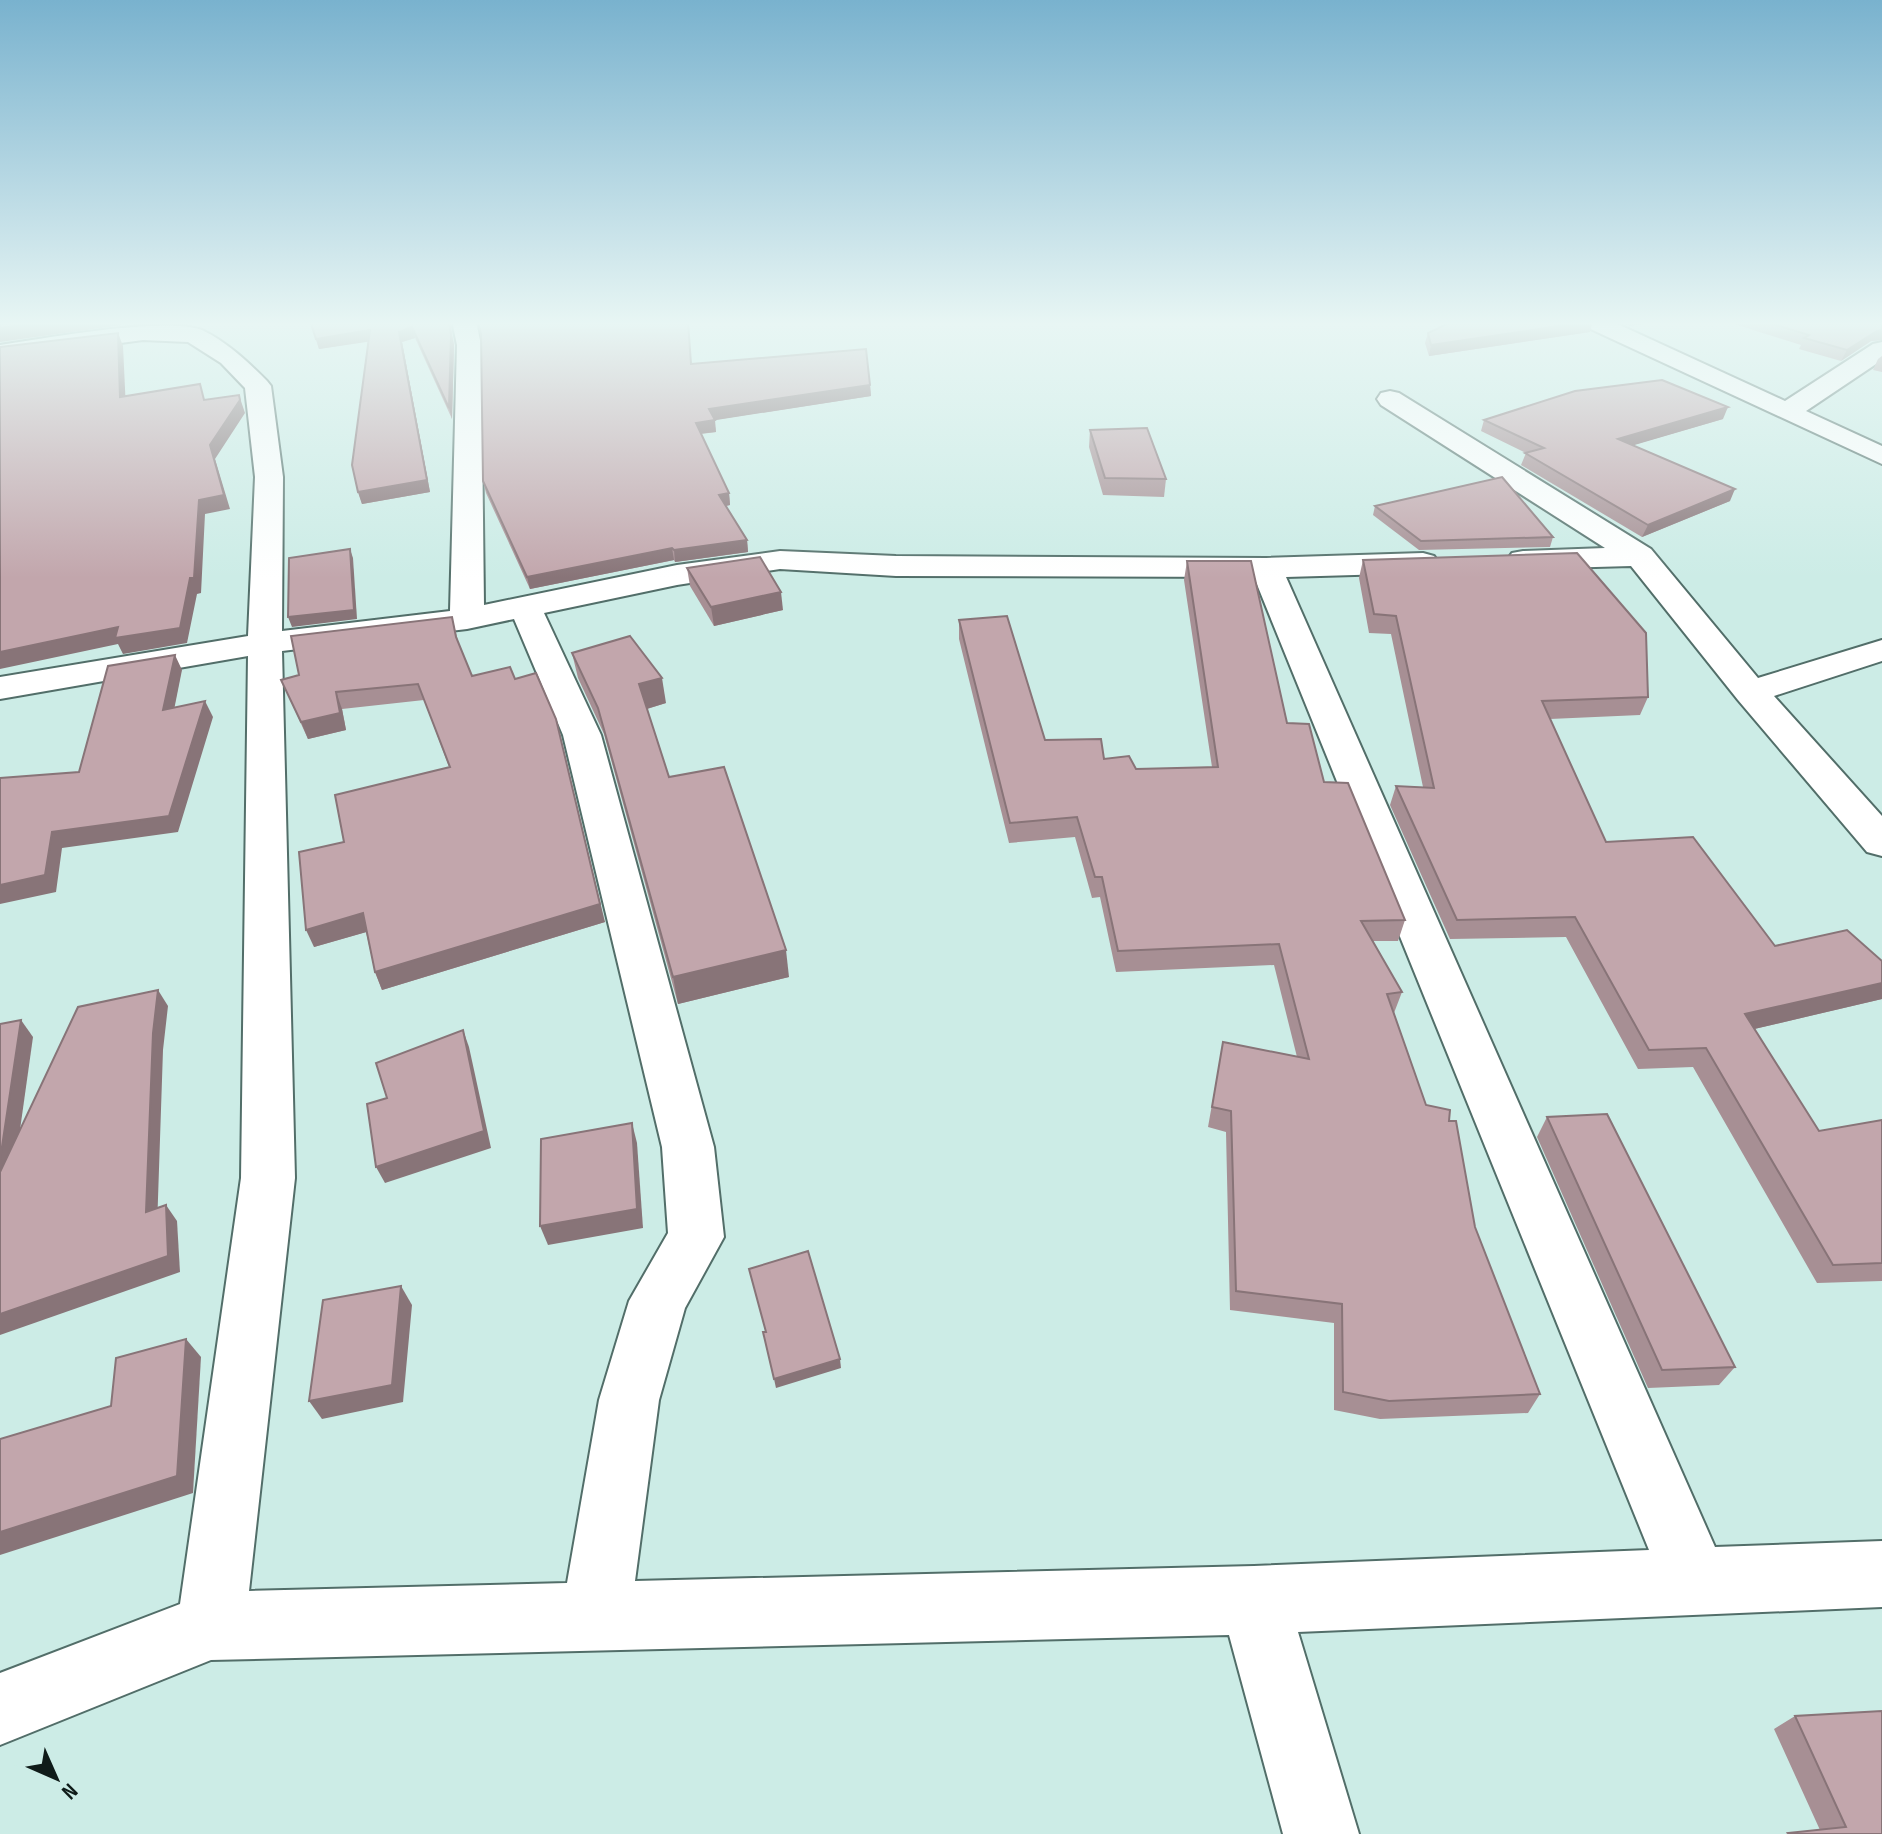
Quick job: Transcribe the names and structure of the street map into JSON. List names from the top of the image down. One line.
{"north":"bottom right"}
